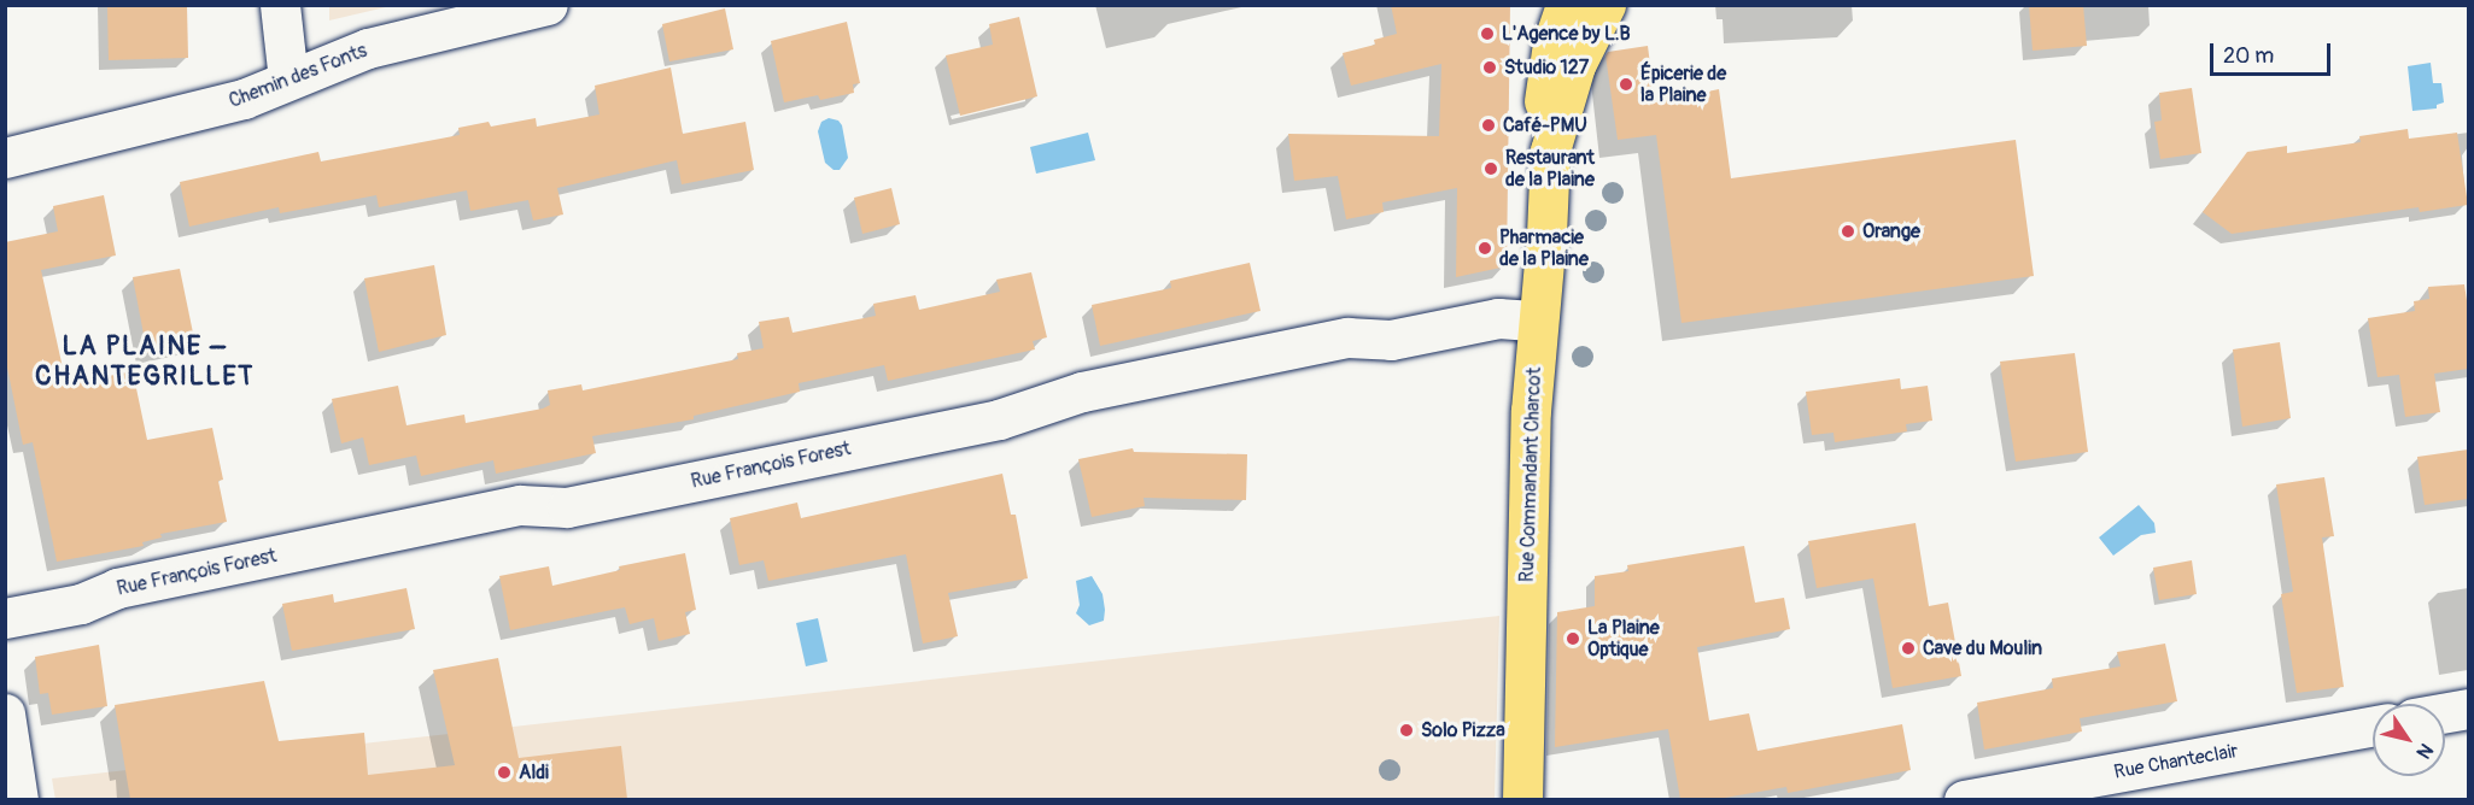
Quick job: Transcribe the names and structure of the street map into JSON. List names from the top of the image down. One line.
{"streets":{"main road":["Rue Commandant Charcot"],"street":["Chemin des Fonts","Rue François Forest","Rue Chanteclair"]},"crossings":[["Rue François Forest","Rue Commandant Charcot"]],"districts":["LA PLAINE – CHANTEGRILLET"],"places":["L'Agence by L.B","Studio 127","Épicerie de la Plaine","Café-PMU","Restaurant de la Plaine","Orange","Pharmacie de la Plaine","La Plaine Optique","Cave du Moulin","Solo Pizza","Aldi"],"scale_bar":"20 m","north":"bottom right"}
